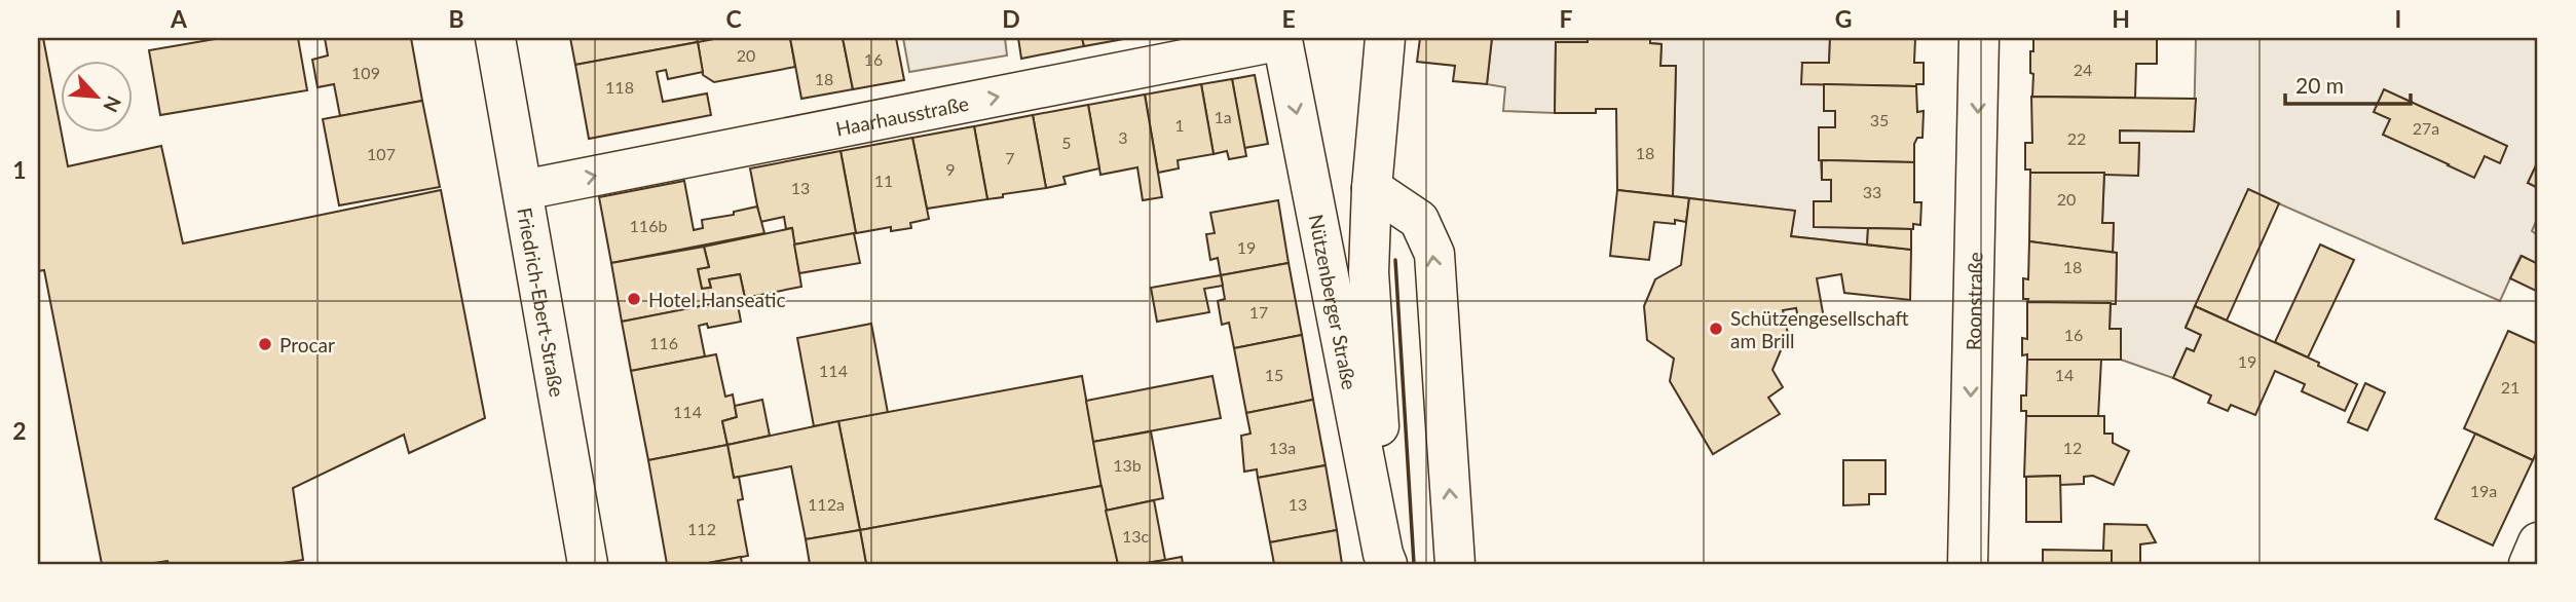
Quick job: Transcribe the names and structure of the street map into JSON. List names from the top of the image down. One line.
{"streets":{"street":["Haarhausstraße","Friedrich-Ebert-Straße","Roonstraße","Nützenberger Straße"]},"crossings":[["Haarhausstraße","Friedrich-Ebert-Straße"],["Haarhausstraße","Nützenberger Straße"]],"one_way":["Haarhausstraße","Roonstraße"],"places":["Hotel Hanseatic","Schützengesellschaft am Brill","Procar"],"house_numbers":["20","16","24","109","18","118","1a","35","1","27a","3","22","5","18","107","7","9","11","13","33","20","116b","19","18","17","16","116","19","114","15","14","21","114","13a","12","13b","19a","112a","13","112","13c"],"scale_bar":"20 m","north":"bottom right","grid":{"columns":["A","B","C","D","E","F","G","H","I"],"rows":["1","2"]}}
